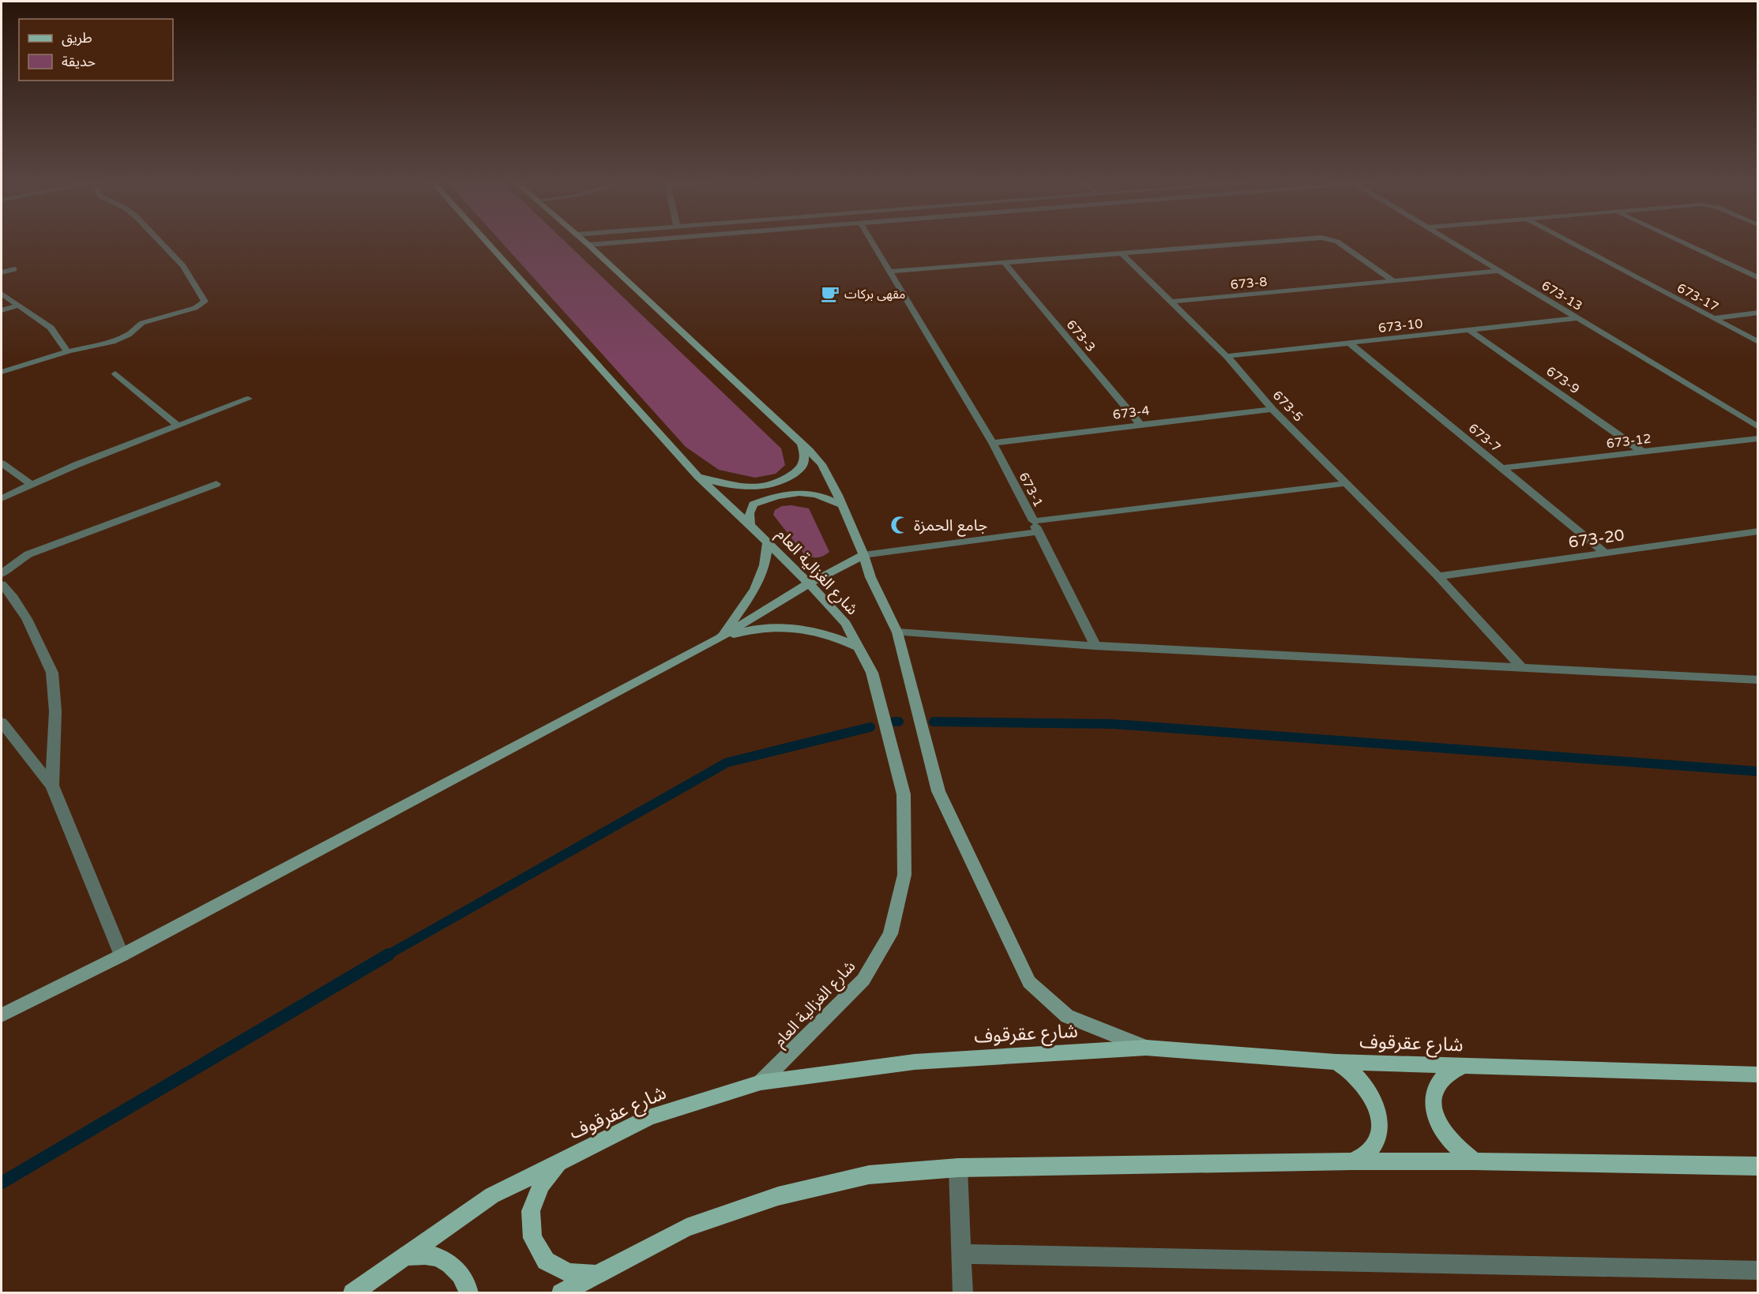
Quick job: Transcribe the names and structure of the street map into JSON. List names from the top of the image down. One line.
{"streets":{"main road":["شارع الغزالية العام","شارع عقرقوف"],"street":["673-8","673-13","673-17","673-10","673-3","673-9","673-5","673-4","673-7","673-12","673-1","673-20"]},"crossings":[["673-8","673-13"],["673-8","673-5"],["673-13","673-10"],["673-10","673-9"],["673-10","673-5"],["673-10","673-7"],["673-3","673-4"],["673-9","673-12"],["673-5","673-4"],["673-5","673-1"],["673-5","673-20"],["673-4","673-1"],["673-7","673-12"],["673-7","673-20"],["شارع الغزالية العام","شارع عقرقوف"]],"places":{"cafe":["مقهى بركات"],"mosque":["جامع الحمزة"]},"legend":["طريق","حديقة"]}
